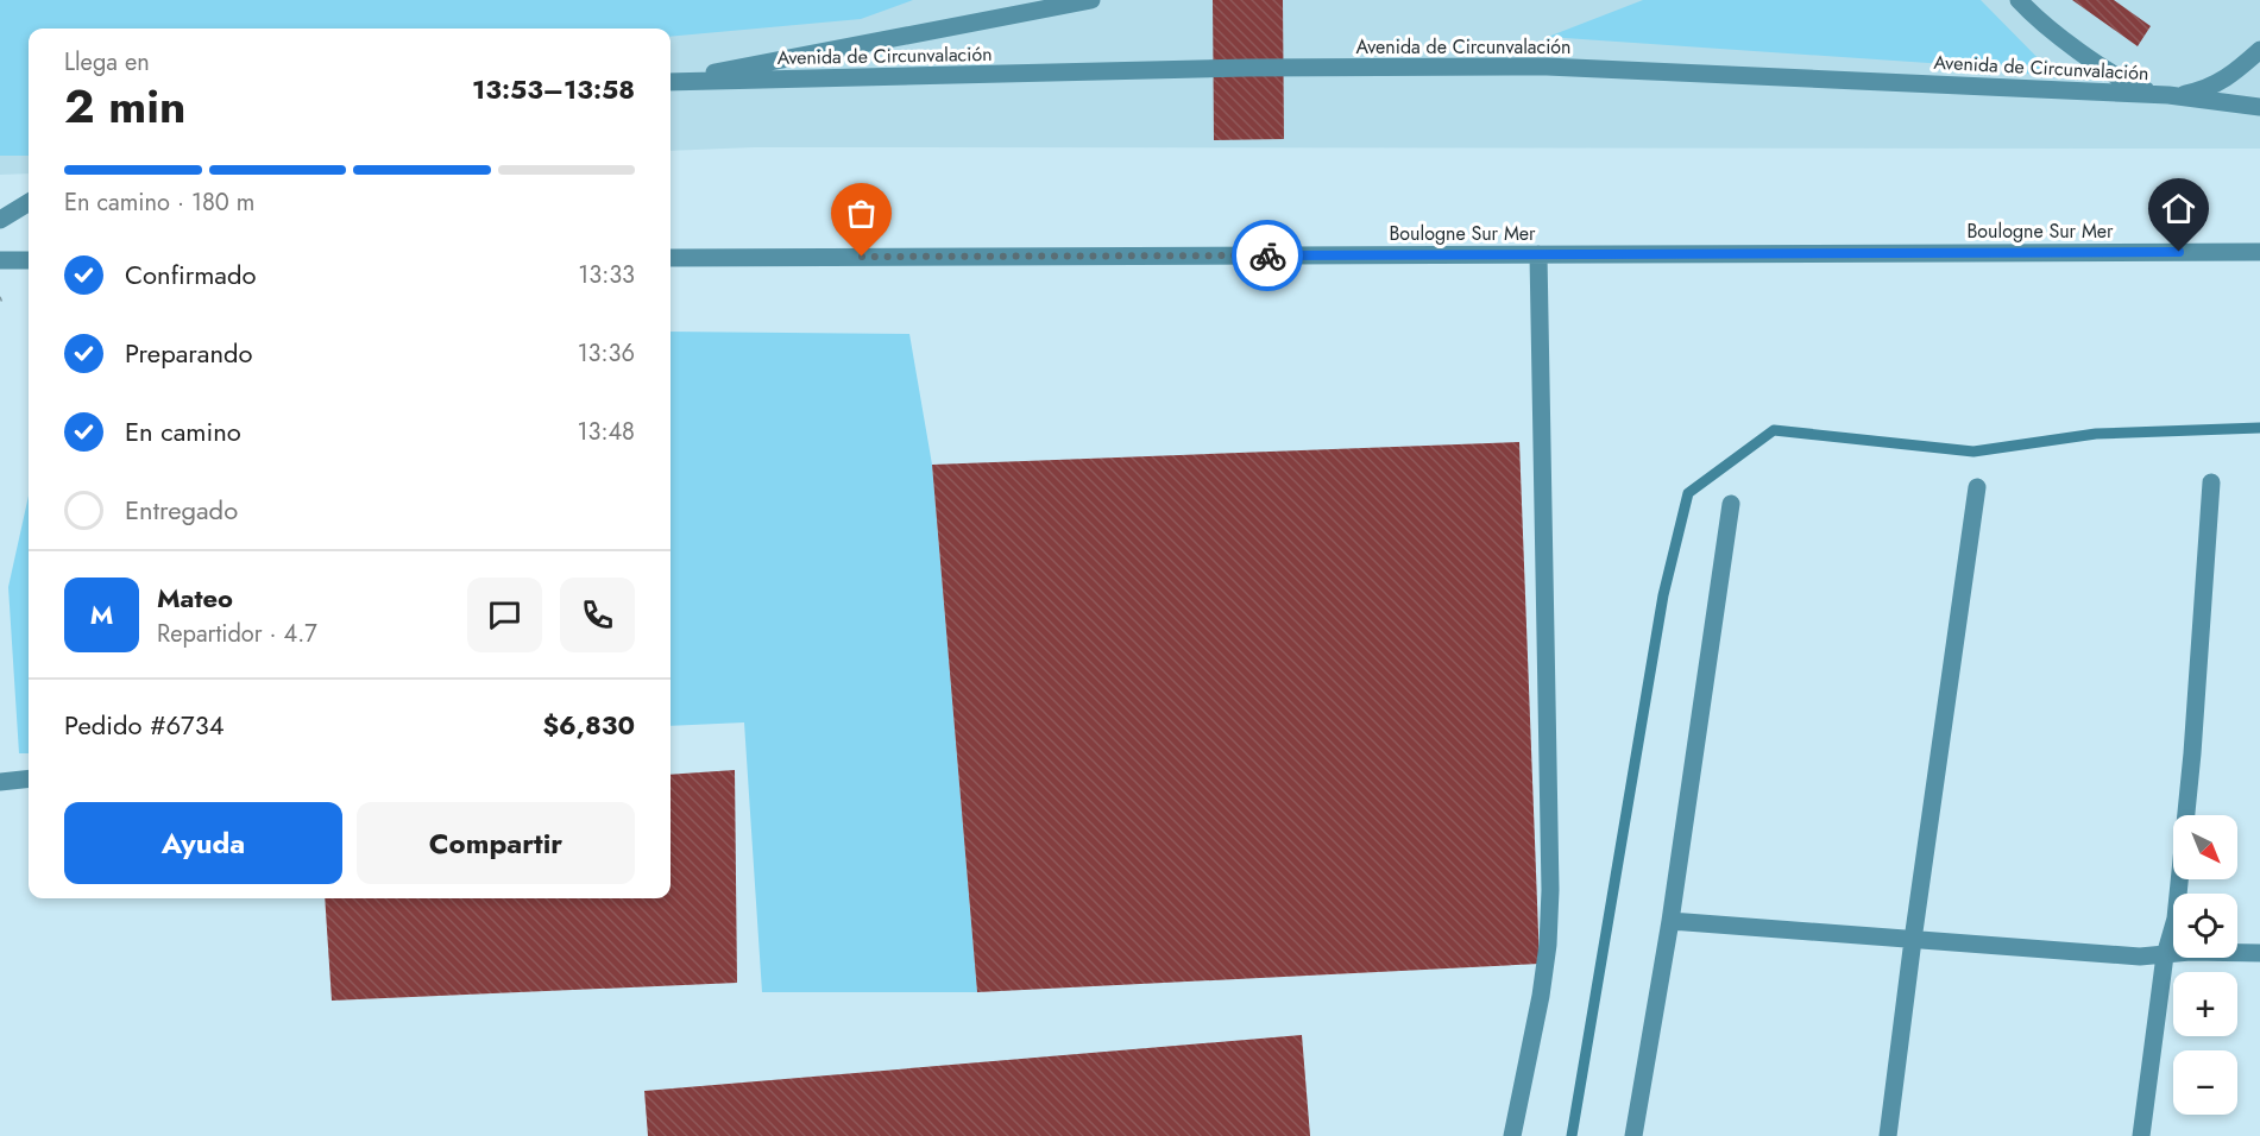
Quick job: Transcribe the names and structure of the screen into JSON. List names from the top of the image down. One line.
{"streets":{"street":["Avenida de Circunvalación","Boulogne Sur Mer"]},"north":"bottom right","page":{"heading":["2 min","Llega en","13:53–13:58"],"panel":["Mateo","Repartidor · 4.7","Pedido #6734","$6,830"],"bar":"En camino · 180 m","list":[["Confirmado","13:33"],["Preparando","13:36"],["En camino","13:48"],"Entregado"],"round":"M","buttons":["Ayuda","Compartir"],"map_buttons":["+","−"]}}
